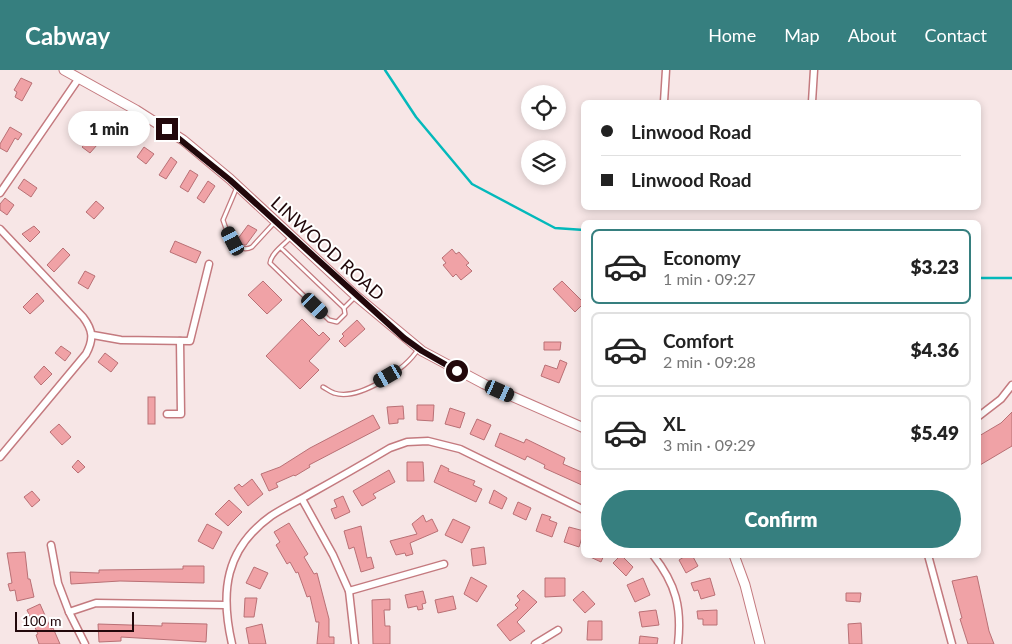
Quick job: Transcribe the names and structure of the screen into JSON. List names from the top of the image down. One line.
{"streets":{"street":["LINWOOD ROAD"]},"scale_bar":"100 m","page":{"header":"Cabway","nav":["Home","Map","About","Contact"],"banner":["Linwood Road","Linwood Road"],"bubble":"1 min","list":[{"name":"Economy","note":"1 min · 09:27","value":"$3.23"},{"name":"Comfort","note":"2 min · 09:28","value":"$4.36"},{"name":"XL","note":"3 min · 09:29","value":"$5.49"}],"buttons":"Confirm","scale":"100 m"}}
